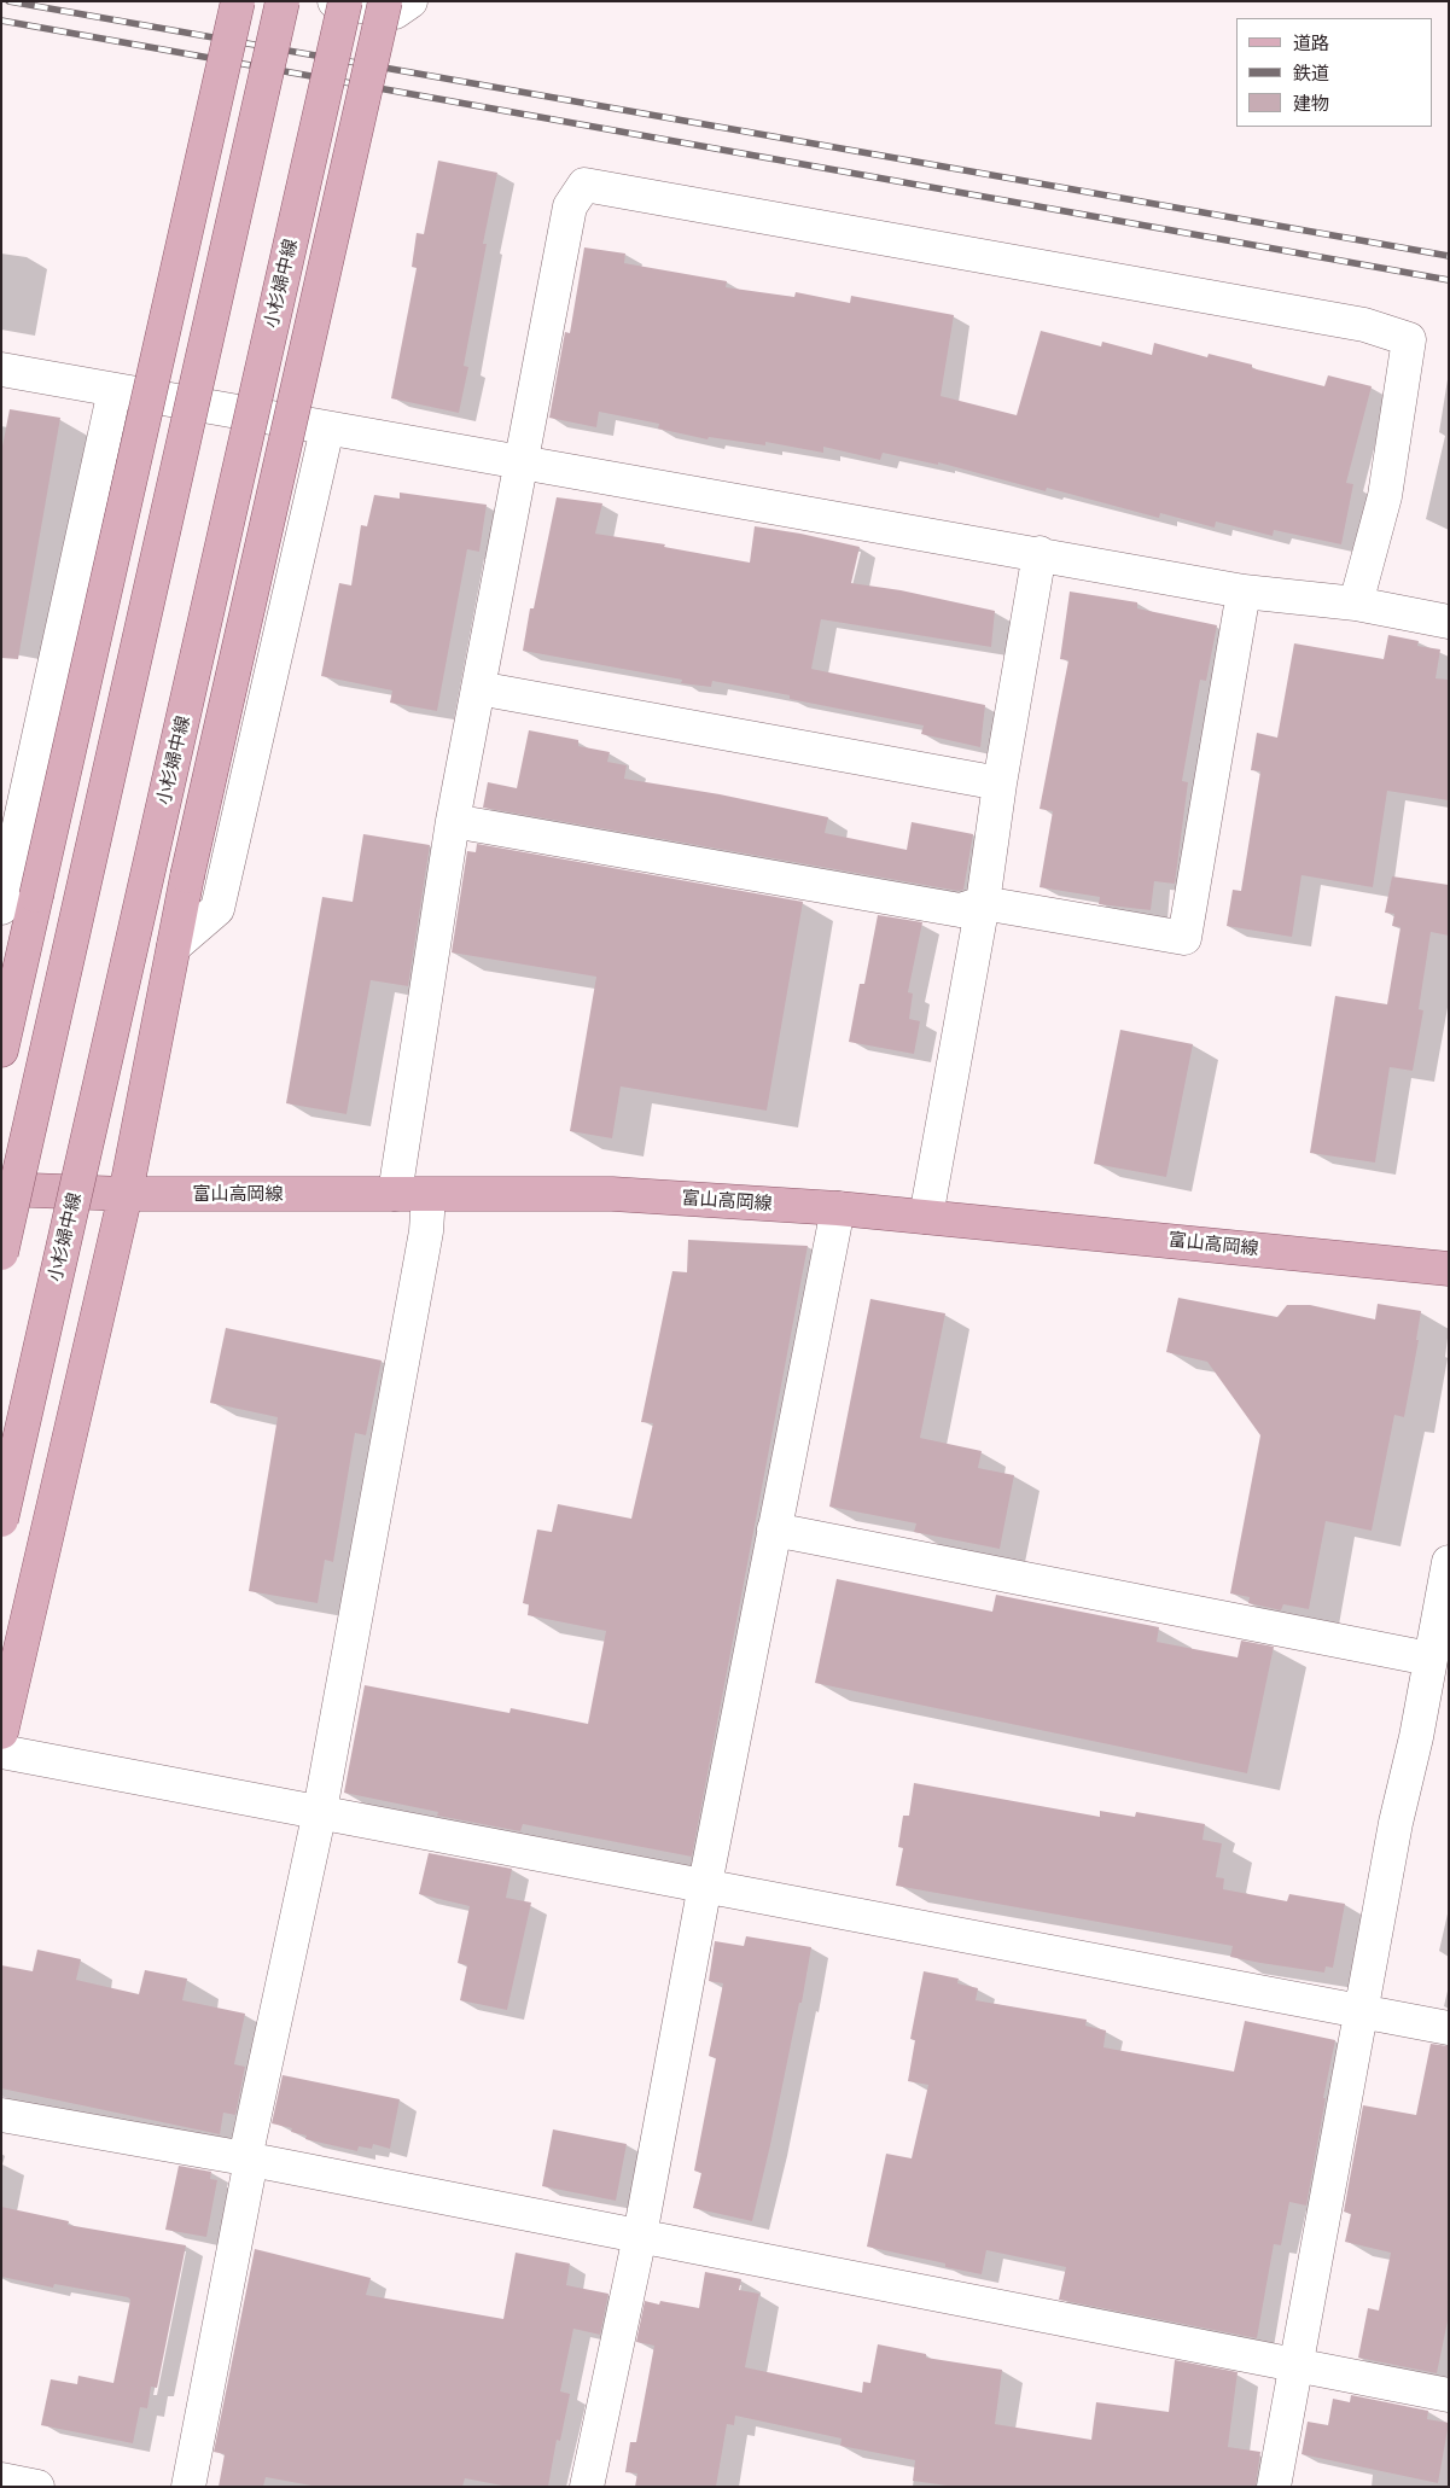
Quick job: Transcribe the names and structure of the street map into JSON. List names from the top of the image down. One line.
{"streets":{"main road":["小杉婦中線","富山高岡線"]},"legend":["道路","鉄道","建物"]}
